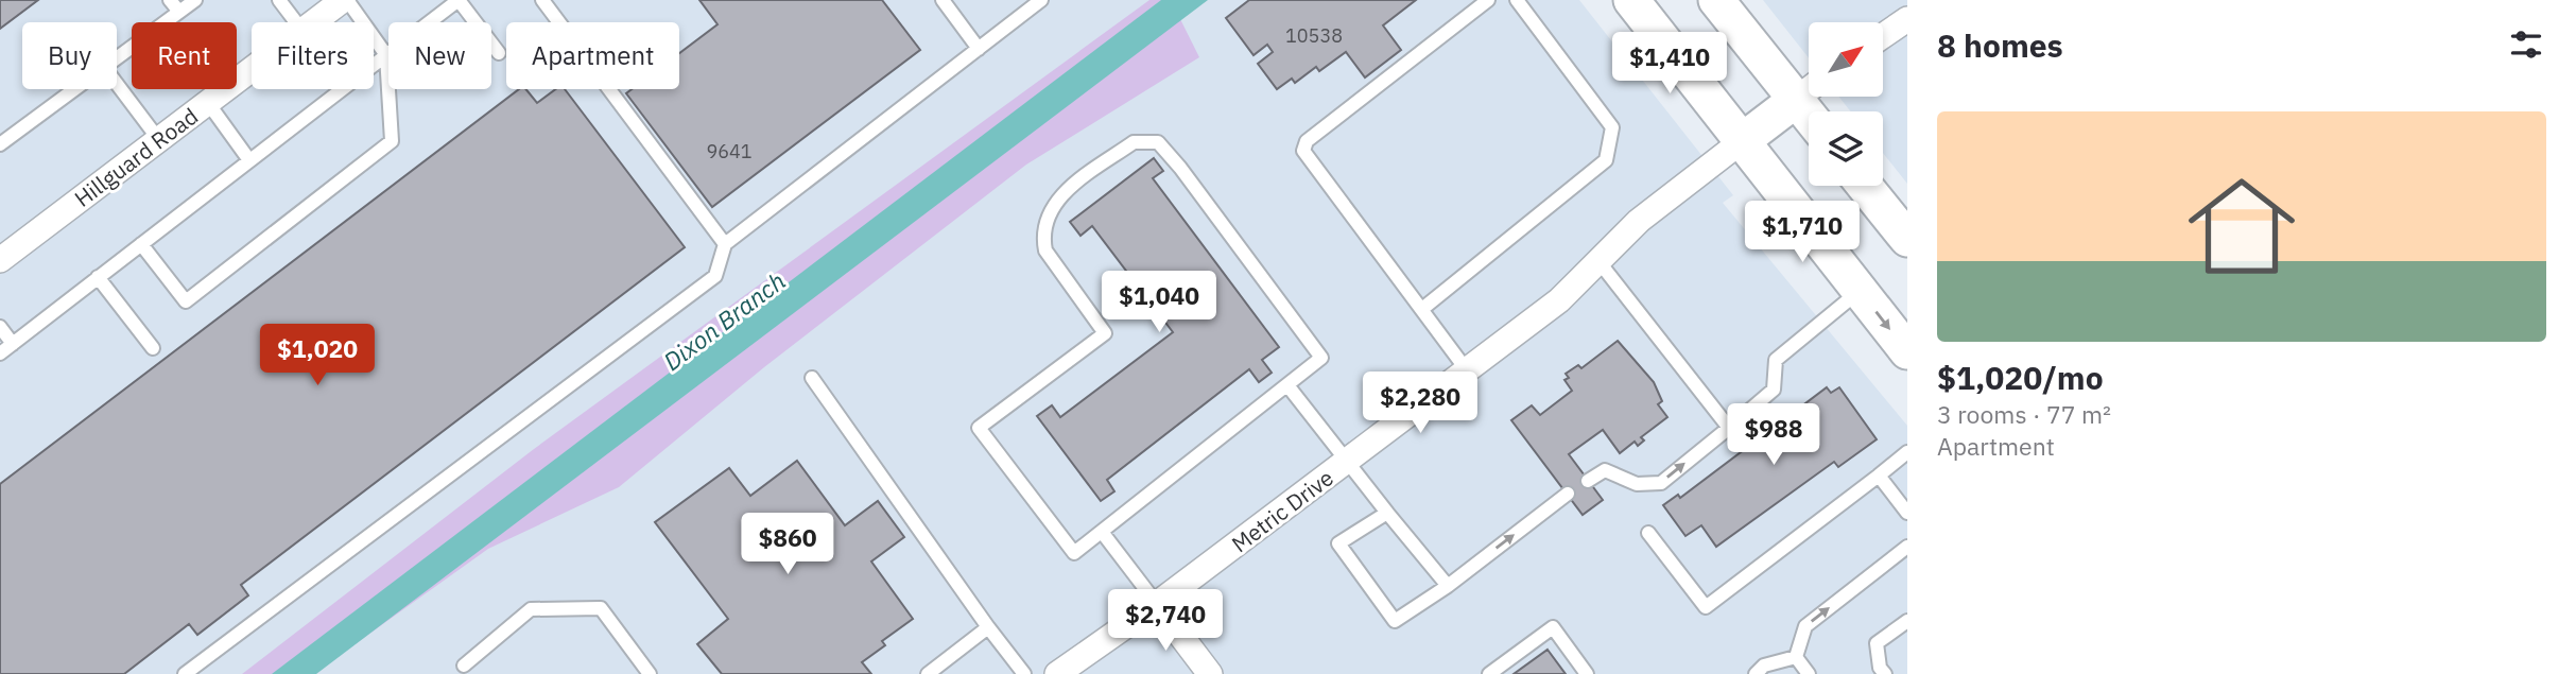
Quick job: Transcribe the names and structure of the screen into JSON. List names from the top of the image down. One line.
{"streets":{"street":["Hillguard Road","Metric Drive"]},"water":["Dixon Branch"],"house_numbers":["10538","9641"],"north":"top right","page":{"heading":"8 homes","chip":["Buy","Rent","Filters","New","Apartment"],"price":["$1,410","$1,710","$1,040","$1,020","$2,280","$988","$860","$2,740"],"list":[{"name":"$1,020/mo","note":"3 rooms · 77 m² · Apartment"}]}}
